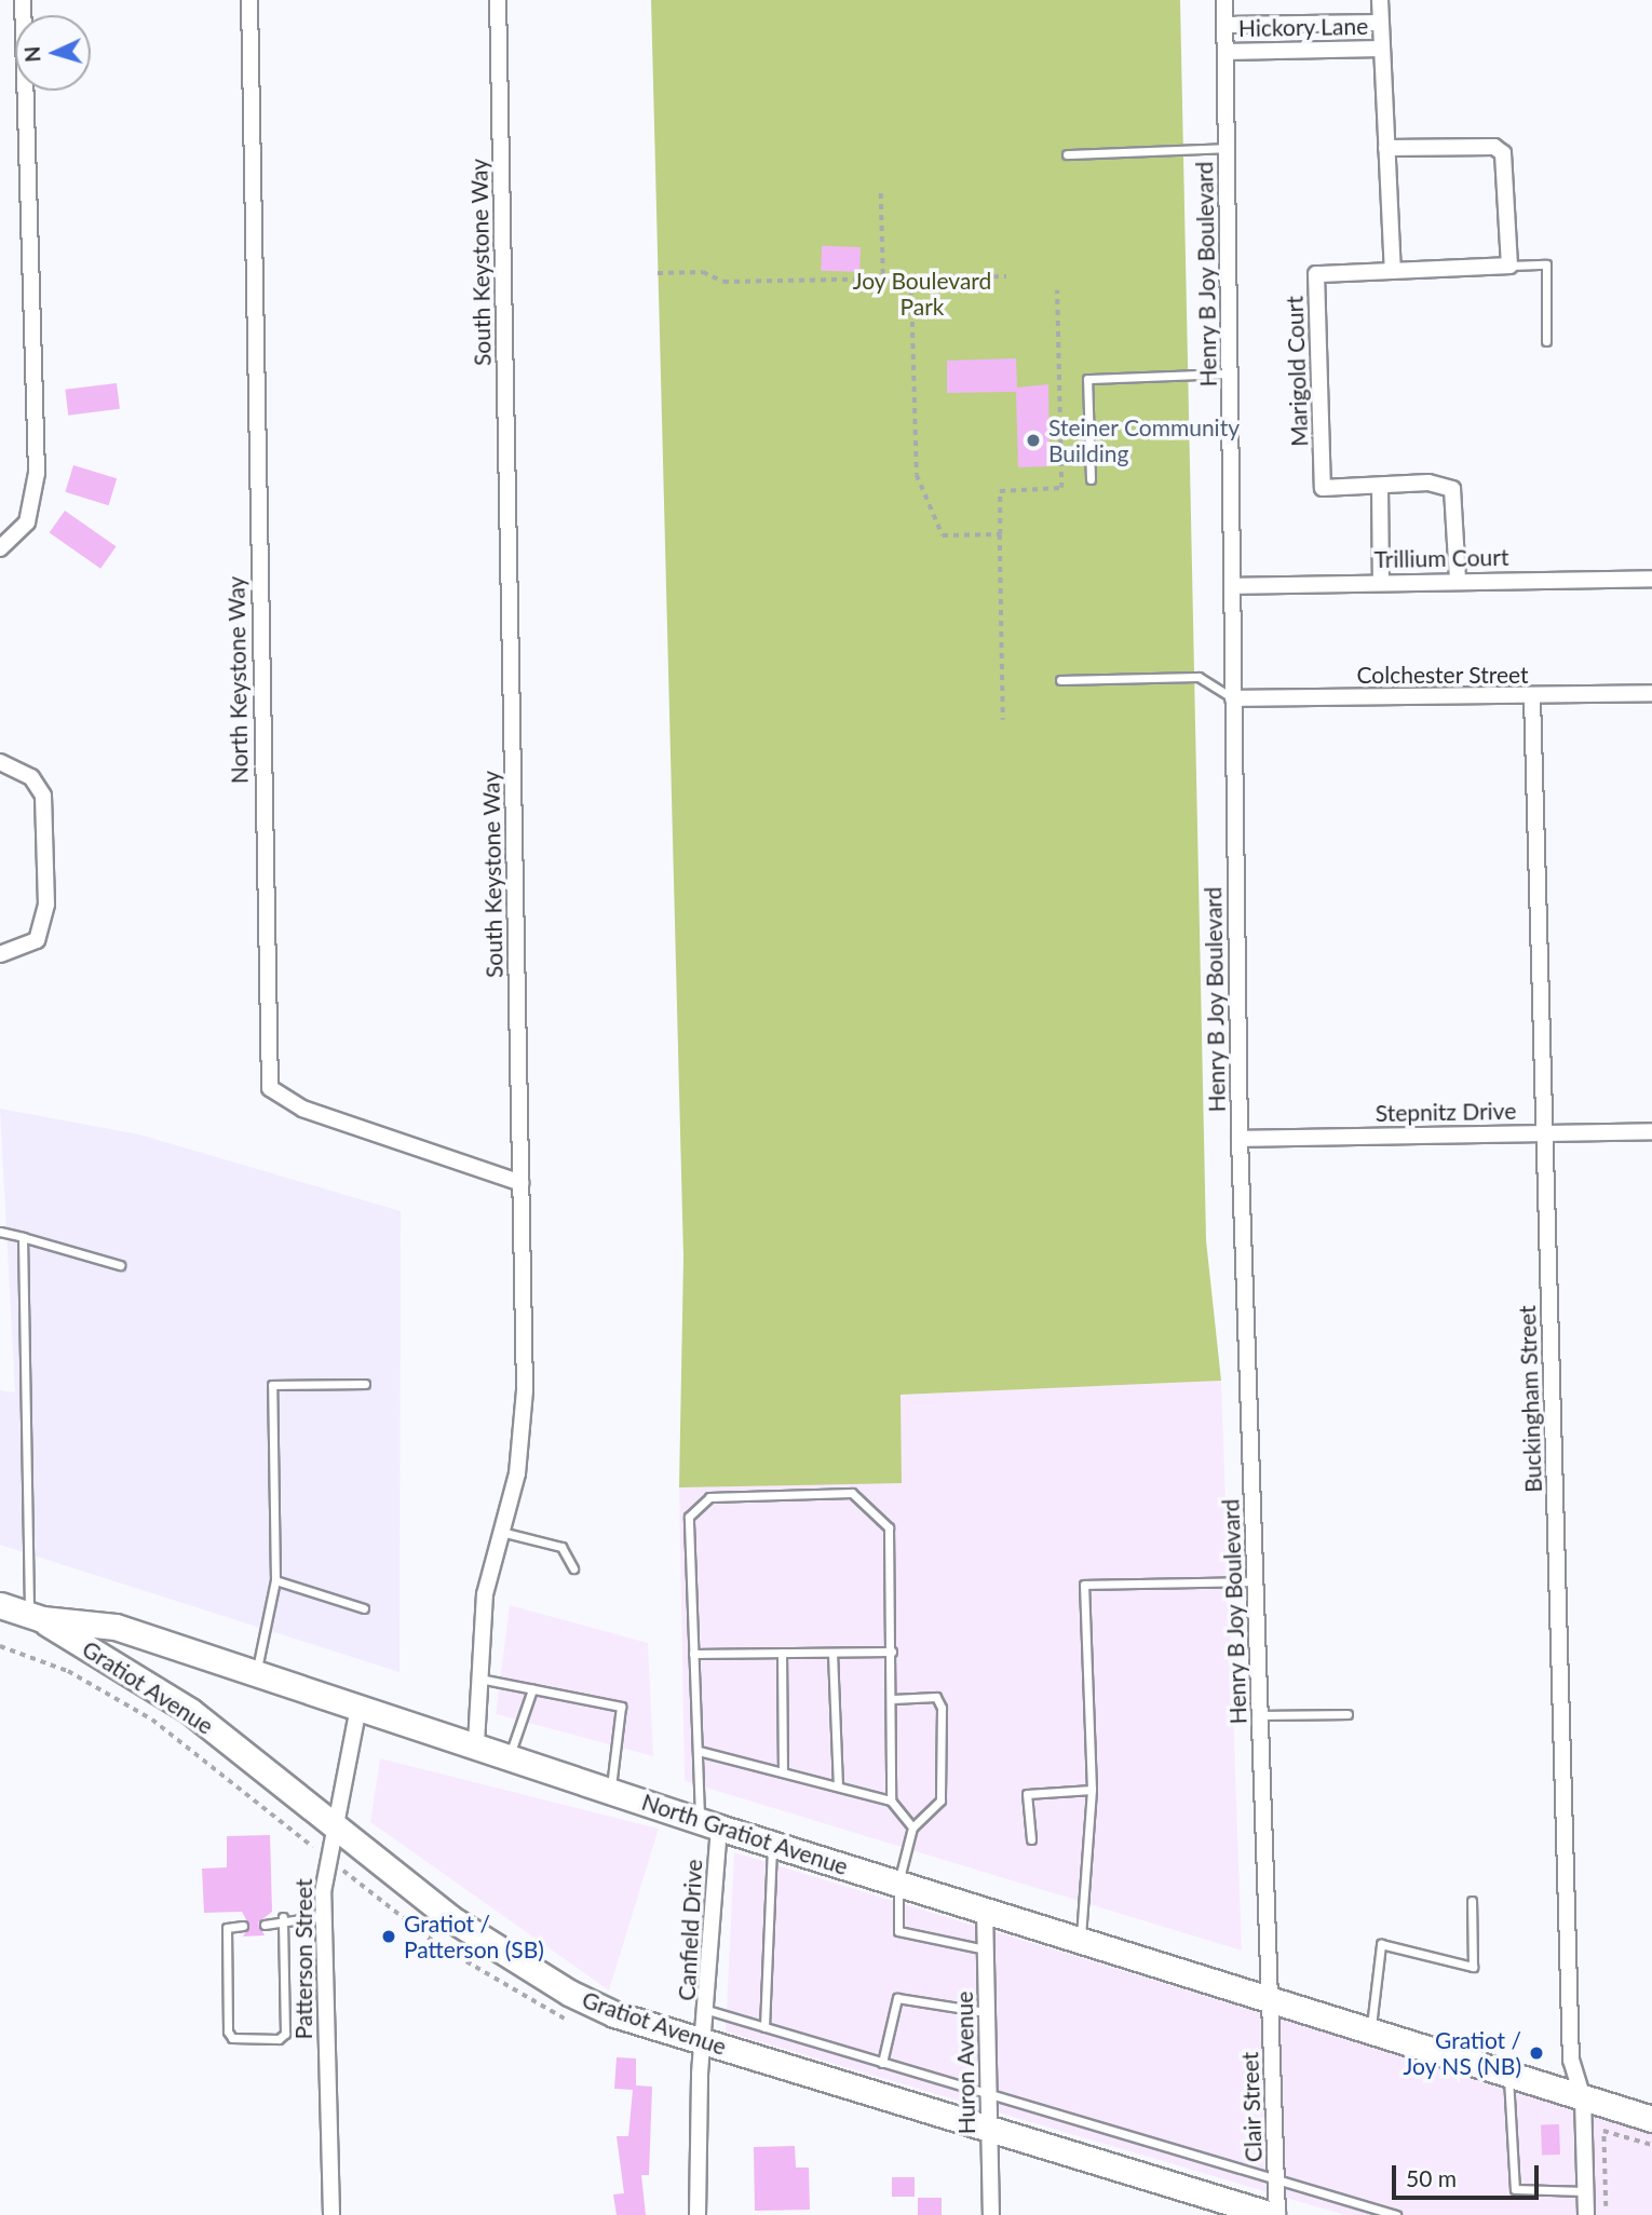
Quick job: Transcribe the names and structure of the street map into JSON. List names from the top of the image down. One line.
{"streets":{"main road":["Gratiot Avenue","North Gratiot Avenue"],"street":["Hickory Lane","South Keystone Way","Henry B Joy Boulevard","Marigold Court","Trillium Court","Colchester Street","North Keystone Way","Stepnitz Drive","Buckingham Street","Canfield Drive","Patterson Street","Huron Avenue","Clair Street"]},"crossings":[["Hickory Lane","Henry B Joy Boulevard"],["South Keystone Way","North Keystone Way"],["South Keystone Way","North Gratiot Avenue"],["Henry B Joy Boulevard","Trillium Court"],["Henry B Joy Boulevard","Colchester Street"],["Henry B Joy Boulevard","Stepnitz Drive"],["Henry B Joy Boulevard","North Gratiot Avenue"],["Henry B Joy Boulevard","Clair Street"],["Marigold Court","Trillium Court"],["Colchester Street","Buckingham Street"],["Stepnitz Drive","Buckingham Street"],["Buckingham Street","North Gratiot Avenue"],["Gratiot Avenue","North Gratiot Avenue"],["Gratiot Avenue","Canfield Drive"],["Gratiot Avenue","Patterson Street"],["Gratiot Avenue","Huron Avenue"],["Gratiot Avenue","Clair Street"],["North Gratiot Avenue","Canfield Drive"],["North Gratiot Avenue","Patterson Street"],["North Gratiot Avenue","Huron Avenue"],["North Gratiot Avenue","Clair Street"]],"parks":["Joy Boulevard Park"],"places":["Steiner Community Building","Gratiot / Patterson (SB)","Gratiot / Joy NS (NB)"],"scale_bar":"50 m","north":"left"}
